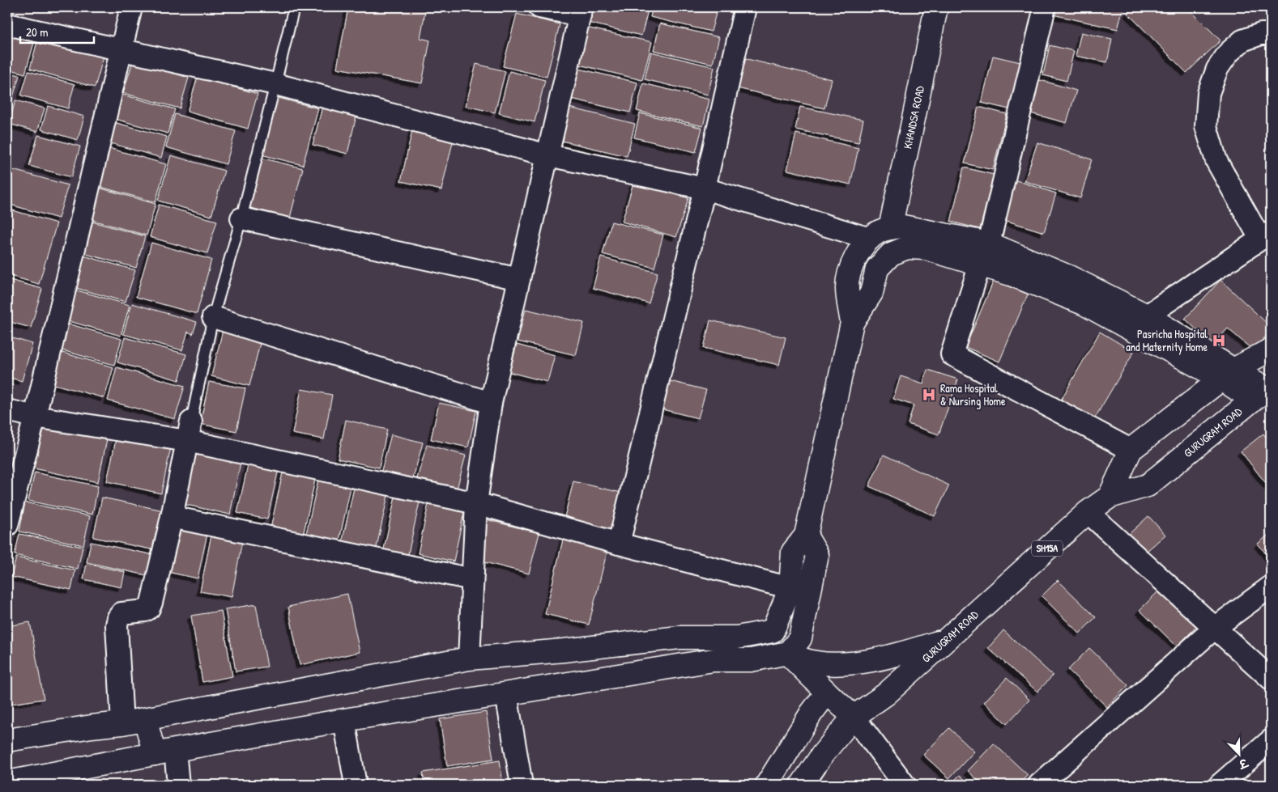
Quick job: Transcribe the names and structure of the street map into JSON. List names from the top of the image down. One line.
{"streets":{"main road":["KHANDSA ROAD","GURUGRAM ROAD","SH15A"]},"crossings":[["GURUGRAM ROAD","SH15A"]],"places":{"hospital":["Pasricha Hospital and Maternity Home","Rama Hospital & Nursing Home"]},"scale_bar":"20 m","north":"bottom right"}
